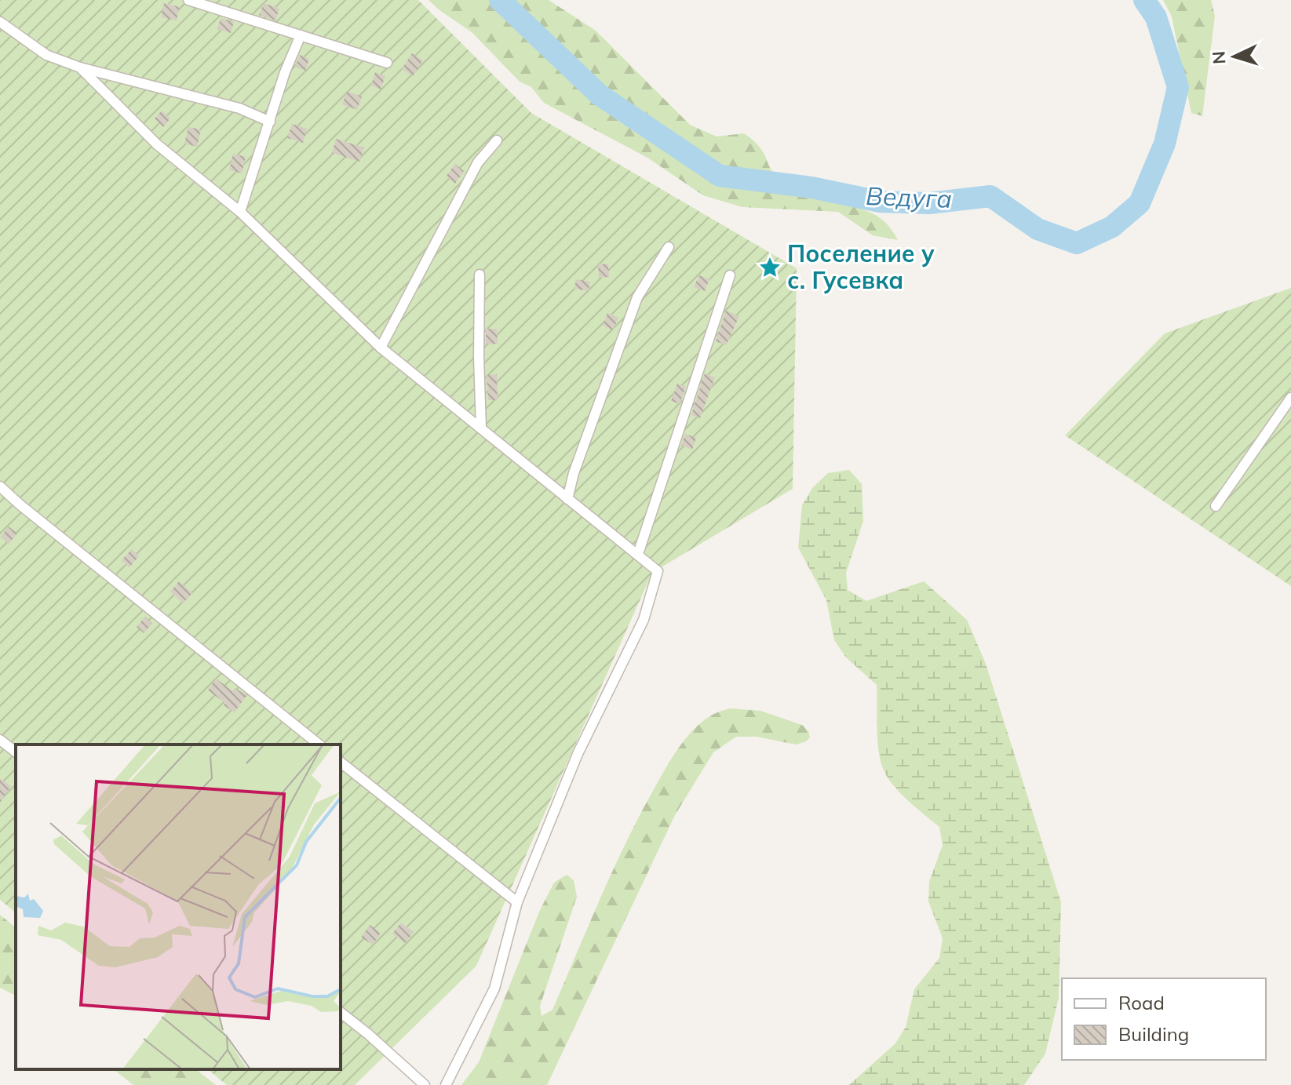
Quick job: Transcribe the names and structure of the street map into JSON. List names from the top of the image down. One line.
{"water":["Ведуга"],"places":{"place":["Поселение у с. Гусевка"]},"legend":["Road","Building"],"north":"left"}
